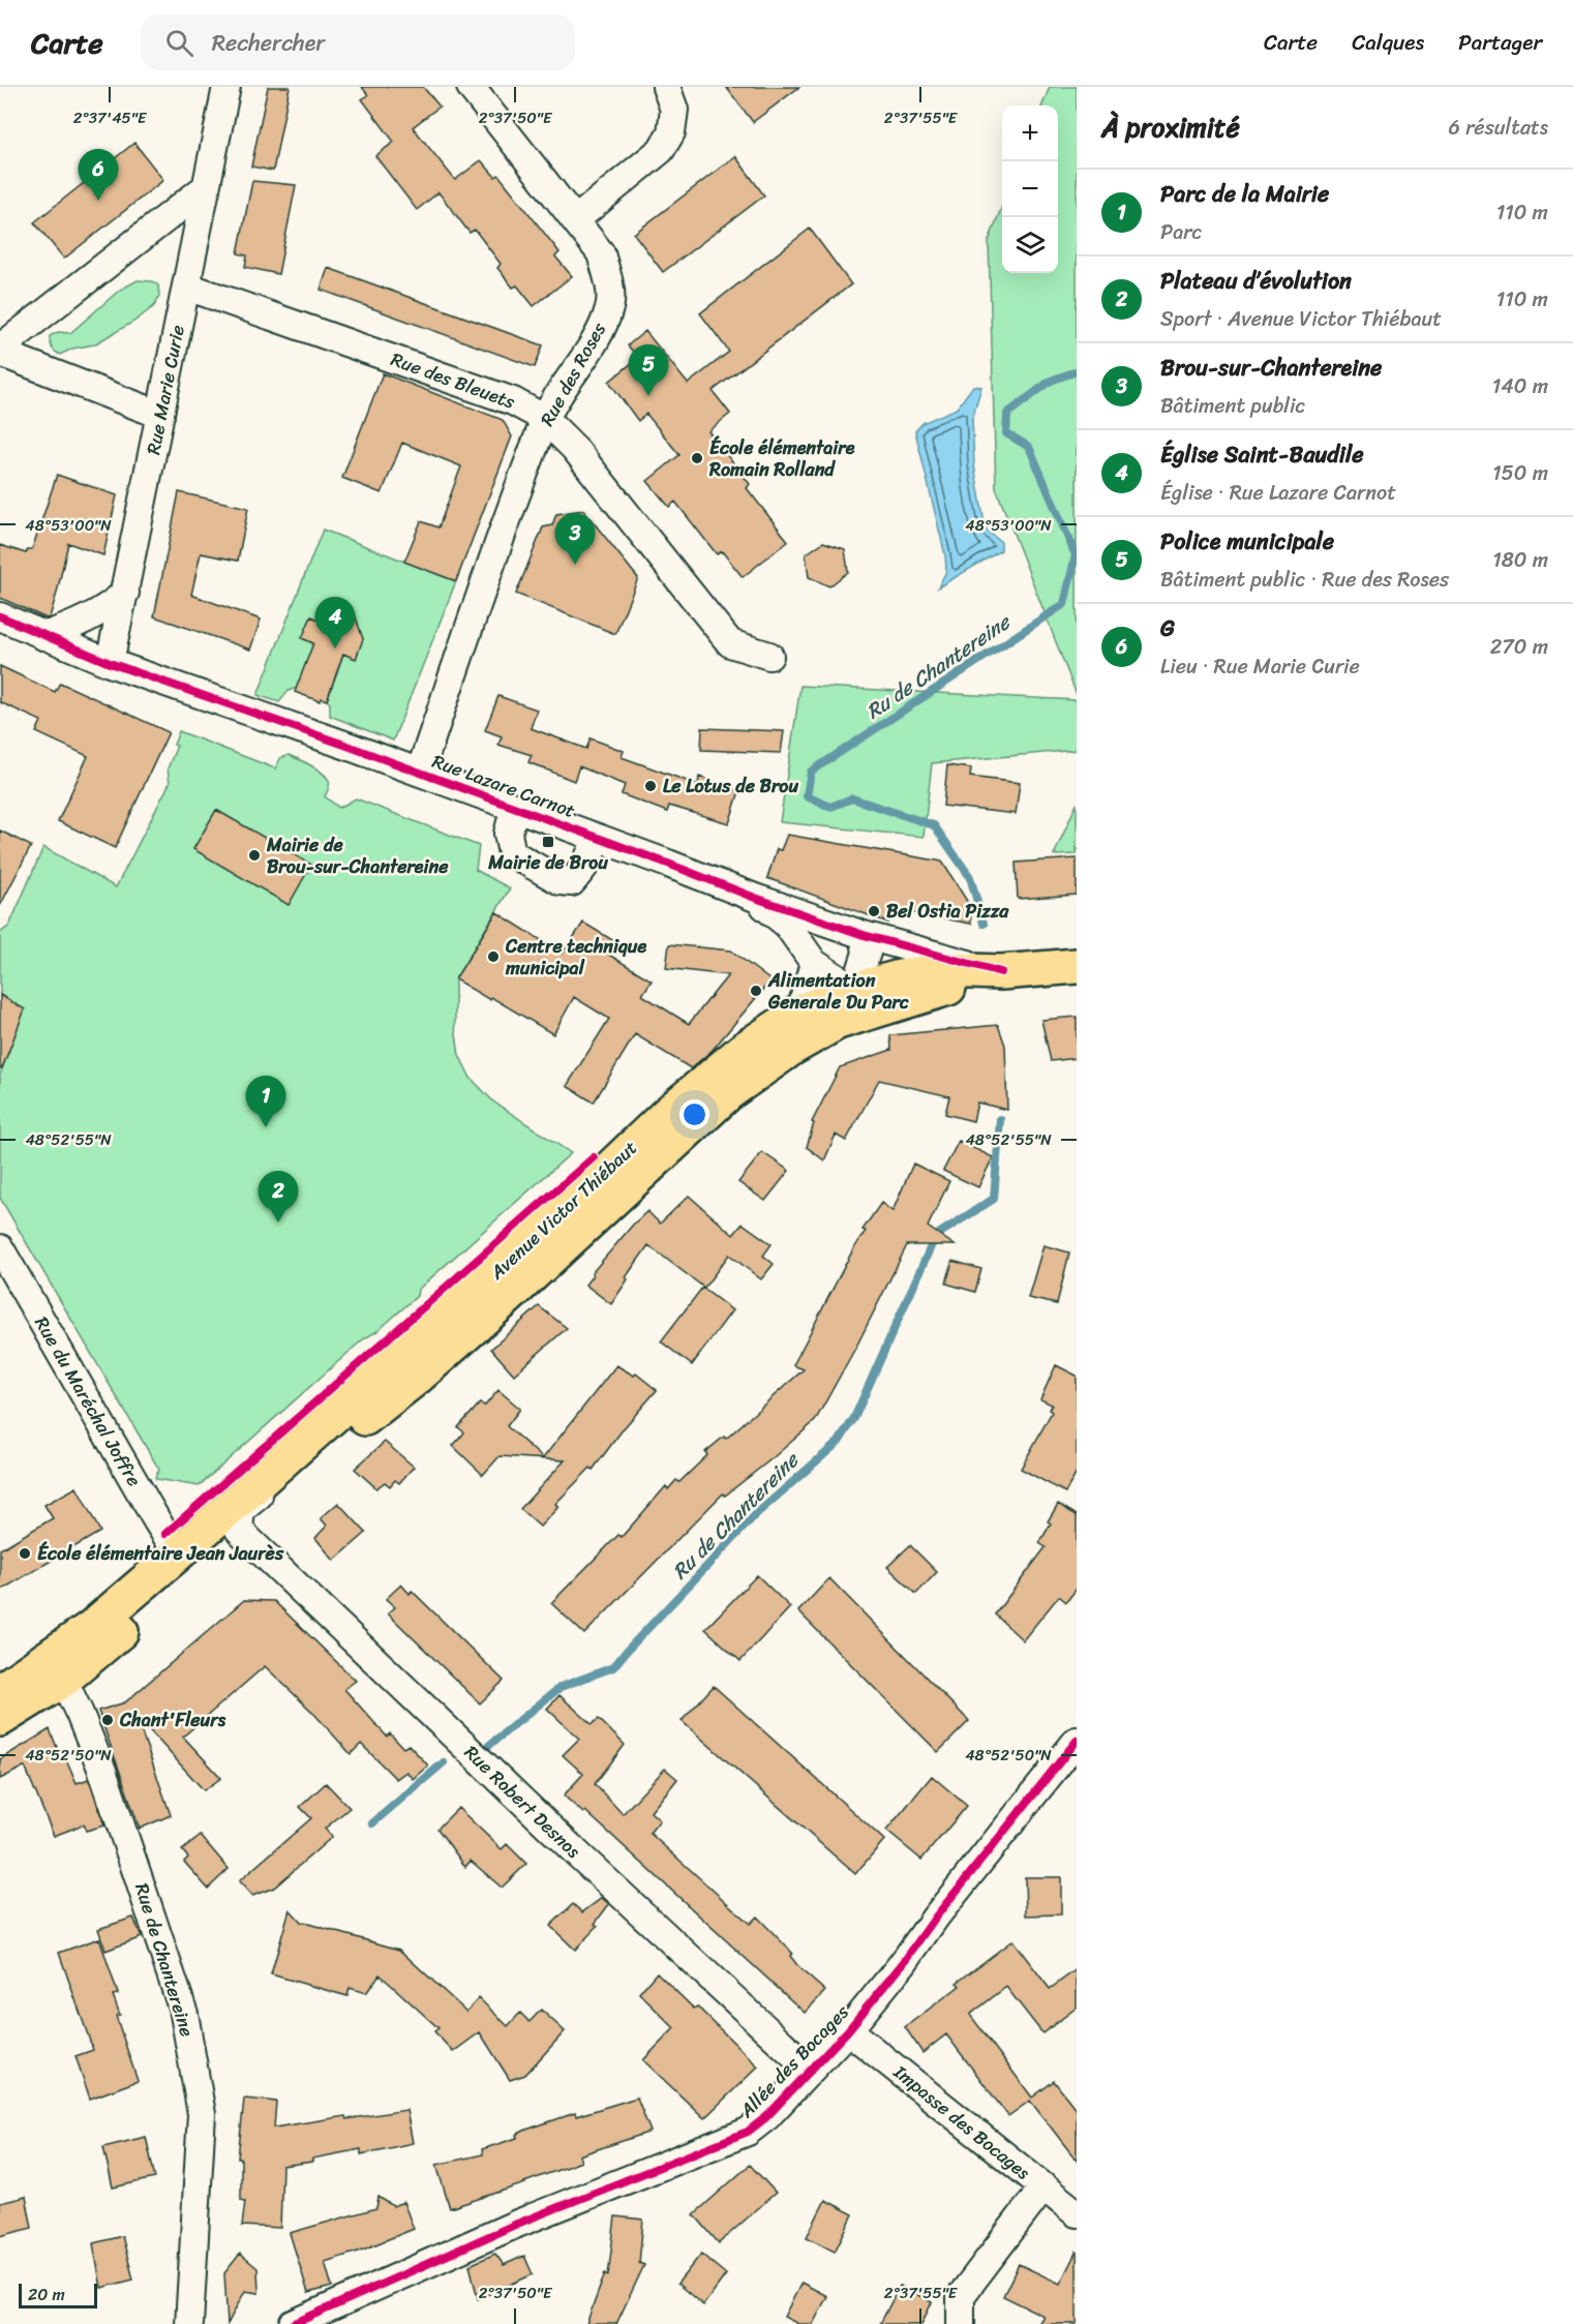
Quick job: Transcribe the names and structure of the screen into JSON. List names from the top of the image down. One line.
{"streets":{"main road":["Avenue Victor Thiébaut"],"street":["Rue des Roses","Rue des Bleuets","Rue Marie Curie","Rue Lazare Carnot","Rue du Maréchal Joffre","Rue Robert Desnos","Rue de Chantereine","Allée des Bocages","Impasse des Bocages"]},"crossings":[["Rue des Roses","Rue des Bleuets"],["Rue des Roses","Rue Lazare Carnot"],["Rue des Bleuets","Rue Marie Curie"],["Rue Marie Curie","Rue Lazare Carnot"],["Rue Lazare Carnot","Avenue Victor Thiébaut"],["Avenue Victor Thiébaut","Rue du Maréchal Joffre"],["Avenue Victor Thiébaut","Rue Robert Desnos"],["Avenue Victor Thiébaut","Rue de Chantereine"],["Rue Robert Desnos","Allée des Bocages"],["Allée des Bocages","Impasse des Bocages"]],"water":["Ru de Chantereine"],"places":{"other":["École élémentaire Romain Rolland","Le Lotus de Brou","Mairie de Brou-sur-Chantereine","Bel Ostia Pizza","Centre technique municipal","Alimentation Generale Du Parc","École élémentaire Jean Jaurès","Chant'Fleurs"],"transit":["Mairie de Brou"]},"scale_bar":"20 m","page":{"header":"Carte","search":"Rechercher","nav":["Carte","Calques","Partager"],"heading":["À proximité","6 résultats"],"map_buttons":["+","−"],"pins":["6","5","3","4","1","2"],"list":[{"mark":"1","name":"Parc de la Mairie","note":"Parc","value":"110 m"},{"mark":"2","name":"Plateau d’évolution","note":"Sport · Avenue Victor Thiébaut","value":"110 m"},{"mark":"3","name":"Brou-sur-Chantereine","note":"Bâtiment public","value":"140 m"},{"mark":"4","name":"Église Saint-Baudile","note":"Église · Rue Lazare Carnot","value":"150 m"},{"mark":"5","name":"Police municipale","note":"Bâtiment public · Rue des Roses","value":"180 m"},{"mark":"6","name":"G","note":"Lieu · Rue Marie Curie","value":"270 m"}],"scale":"20 m"},"coordinates":["2°37'45\"E","2°37'50\"E","2°37'55\"E","48°53'00\"N","48°52'55\"N","48°52'50\"N"]}
